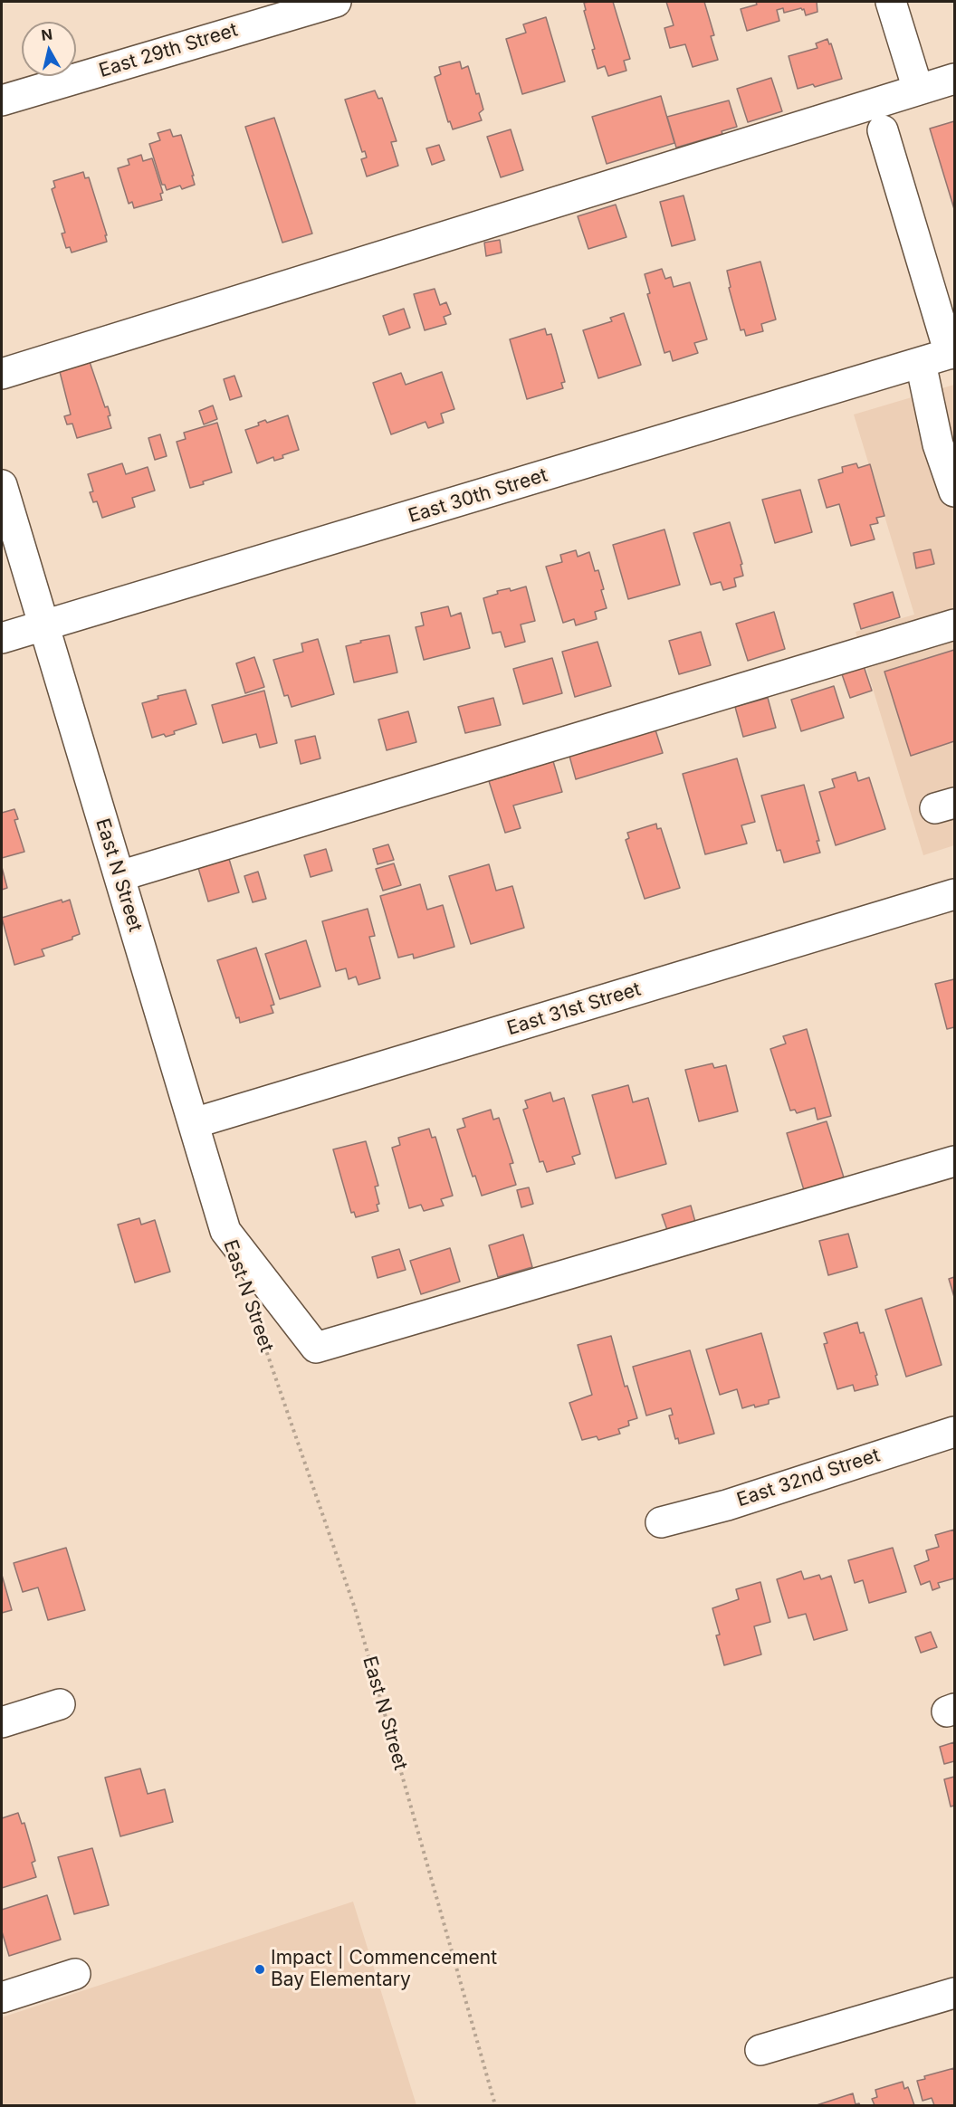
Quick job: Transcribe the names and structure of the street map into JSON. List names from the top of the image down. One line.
{"streets":{"street":["East 29th Street","East 30th Street","East N Street","East 31st Street","East 32nd Street"]},"crossings":[["East 30th Street","East N Street"],["East N Street","East 31st Street"]],"places":["Impact | Commencement Bay Elementary"],"north":"top"}
